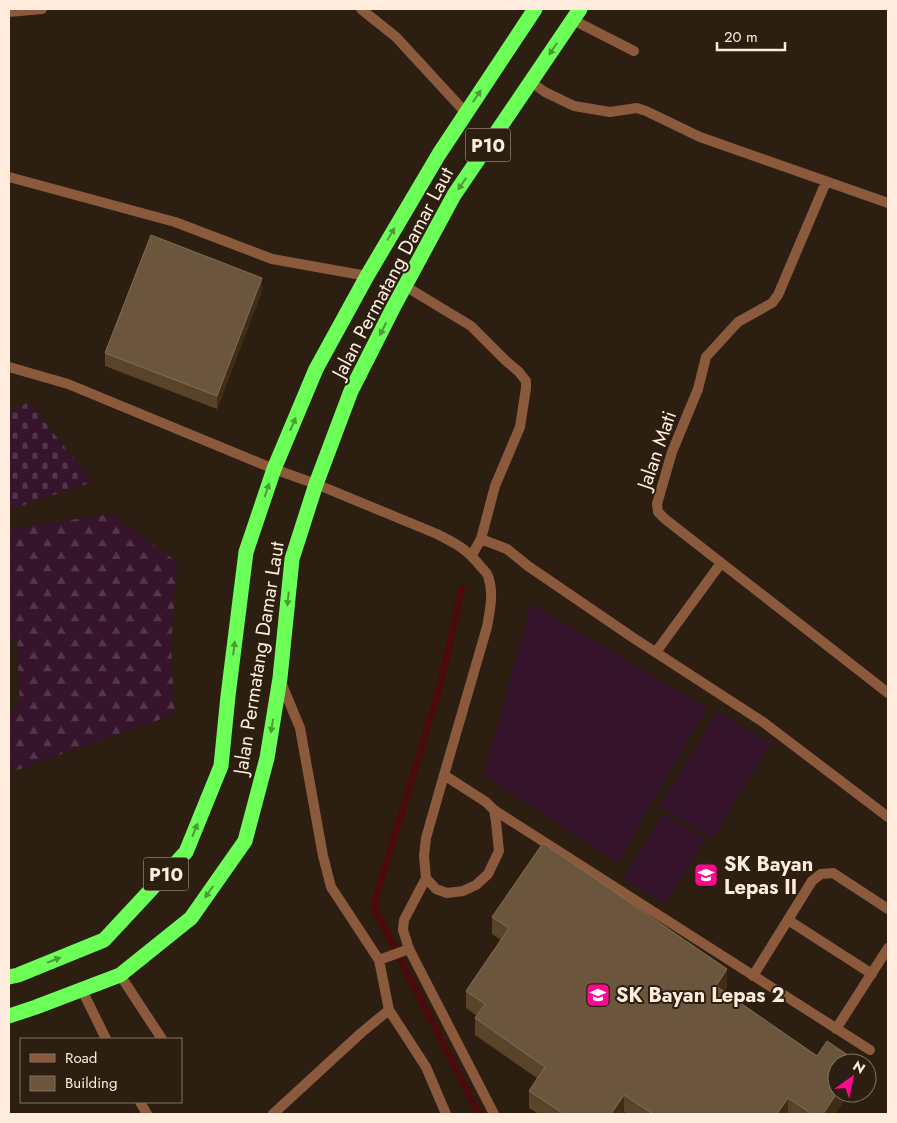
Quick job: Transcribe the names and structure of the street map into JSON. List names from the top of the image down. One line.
{"streets":{"highway":["P10","Jalan Permatang Damar Laut"],"street":["Jalan Mati"]},"places":{"school or university":["SK Bayan Lepas II","SK Bayan Lepas 2"]},"legend":["Road","Building"],"scale_bar":"20 m","north":"top right"}
